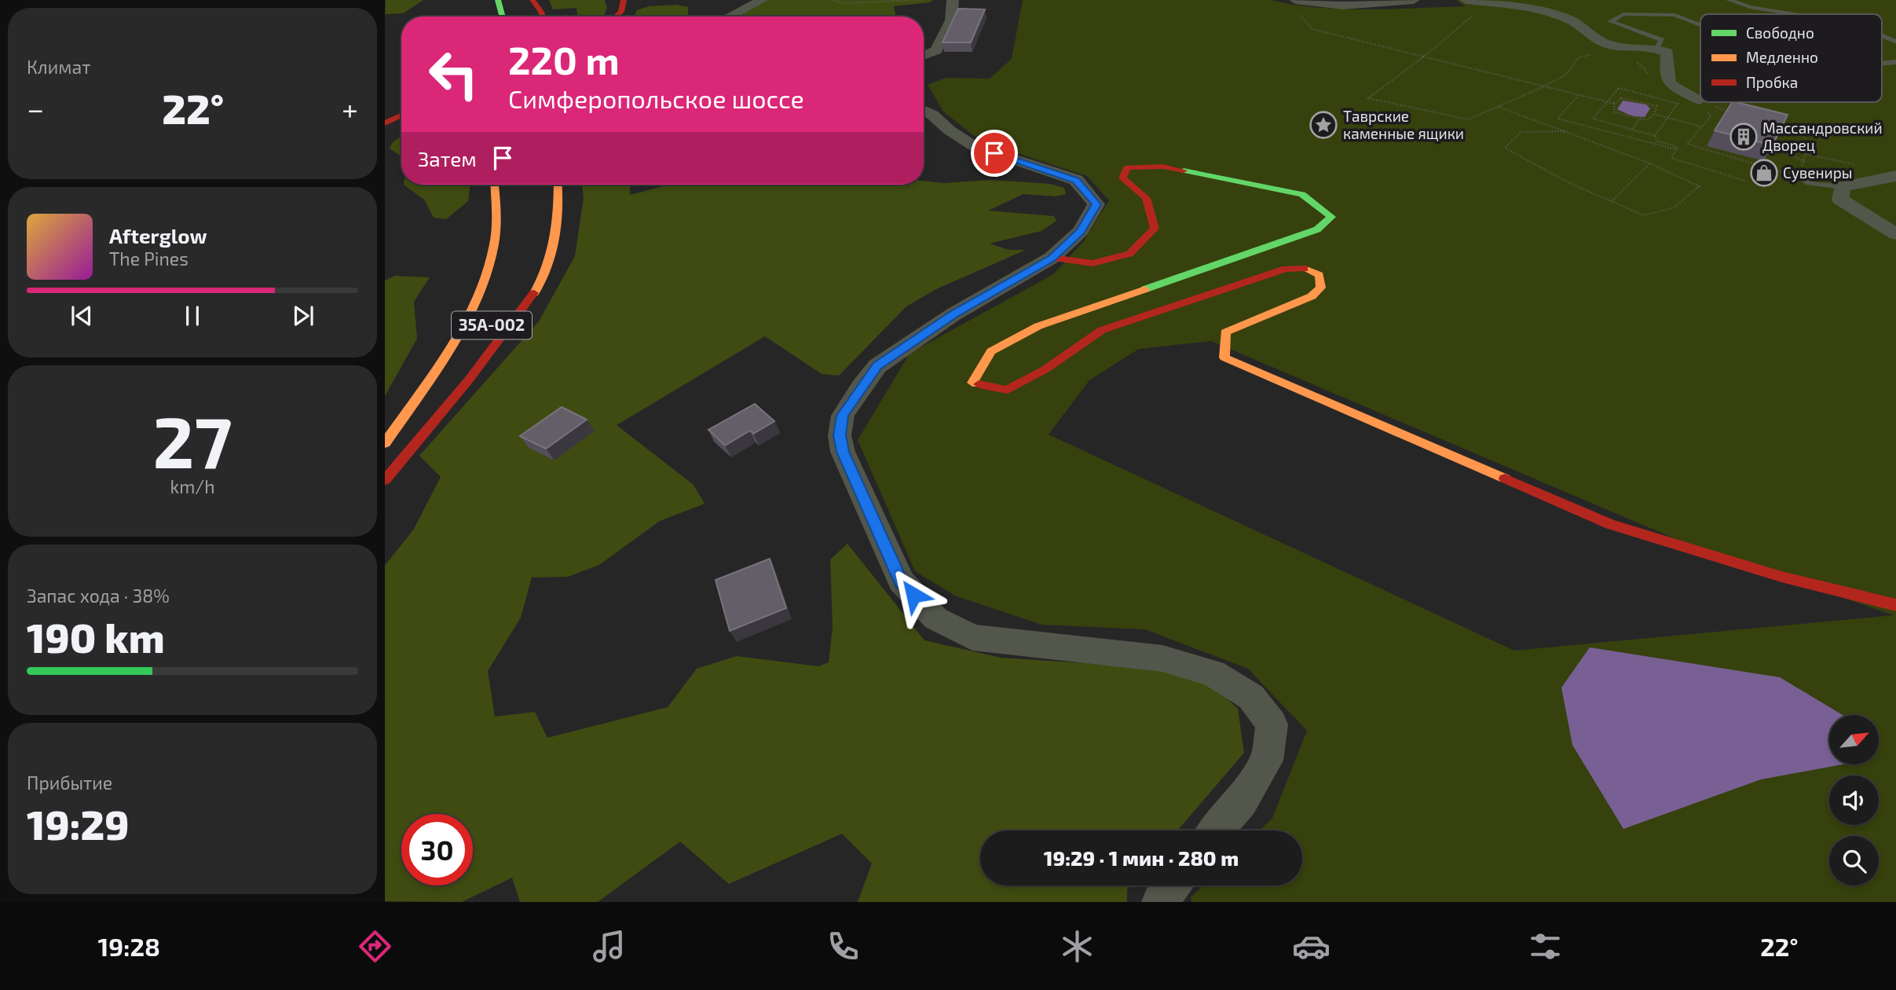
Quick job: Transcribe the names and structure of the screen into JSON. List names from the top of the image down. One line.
{"streets":{"main road":["35А-002"]},"places":{"place":["Таврские каменные ящики"],"building":["Массандровский Дворец"],"shop":["Сувениры"]},"legend":["Свободно","Медленно","Пробка"],"north":"top right","page":{"tile":["Климат",["27","km/h"],["Запас хода · 38%","190 km"],["Прибытие","19:29"]],"turn":["220 m","Симферопольское шоссе"],"heat":["−","22°","+"],"then":"Затем","song":["Afterglow","The Pines"],"limit":"30","trip":"19:29 · 1 мин · 280 m","tabs":["19:28","22°"]}}
